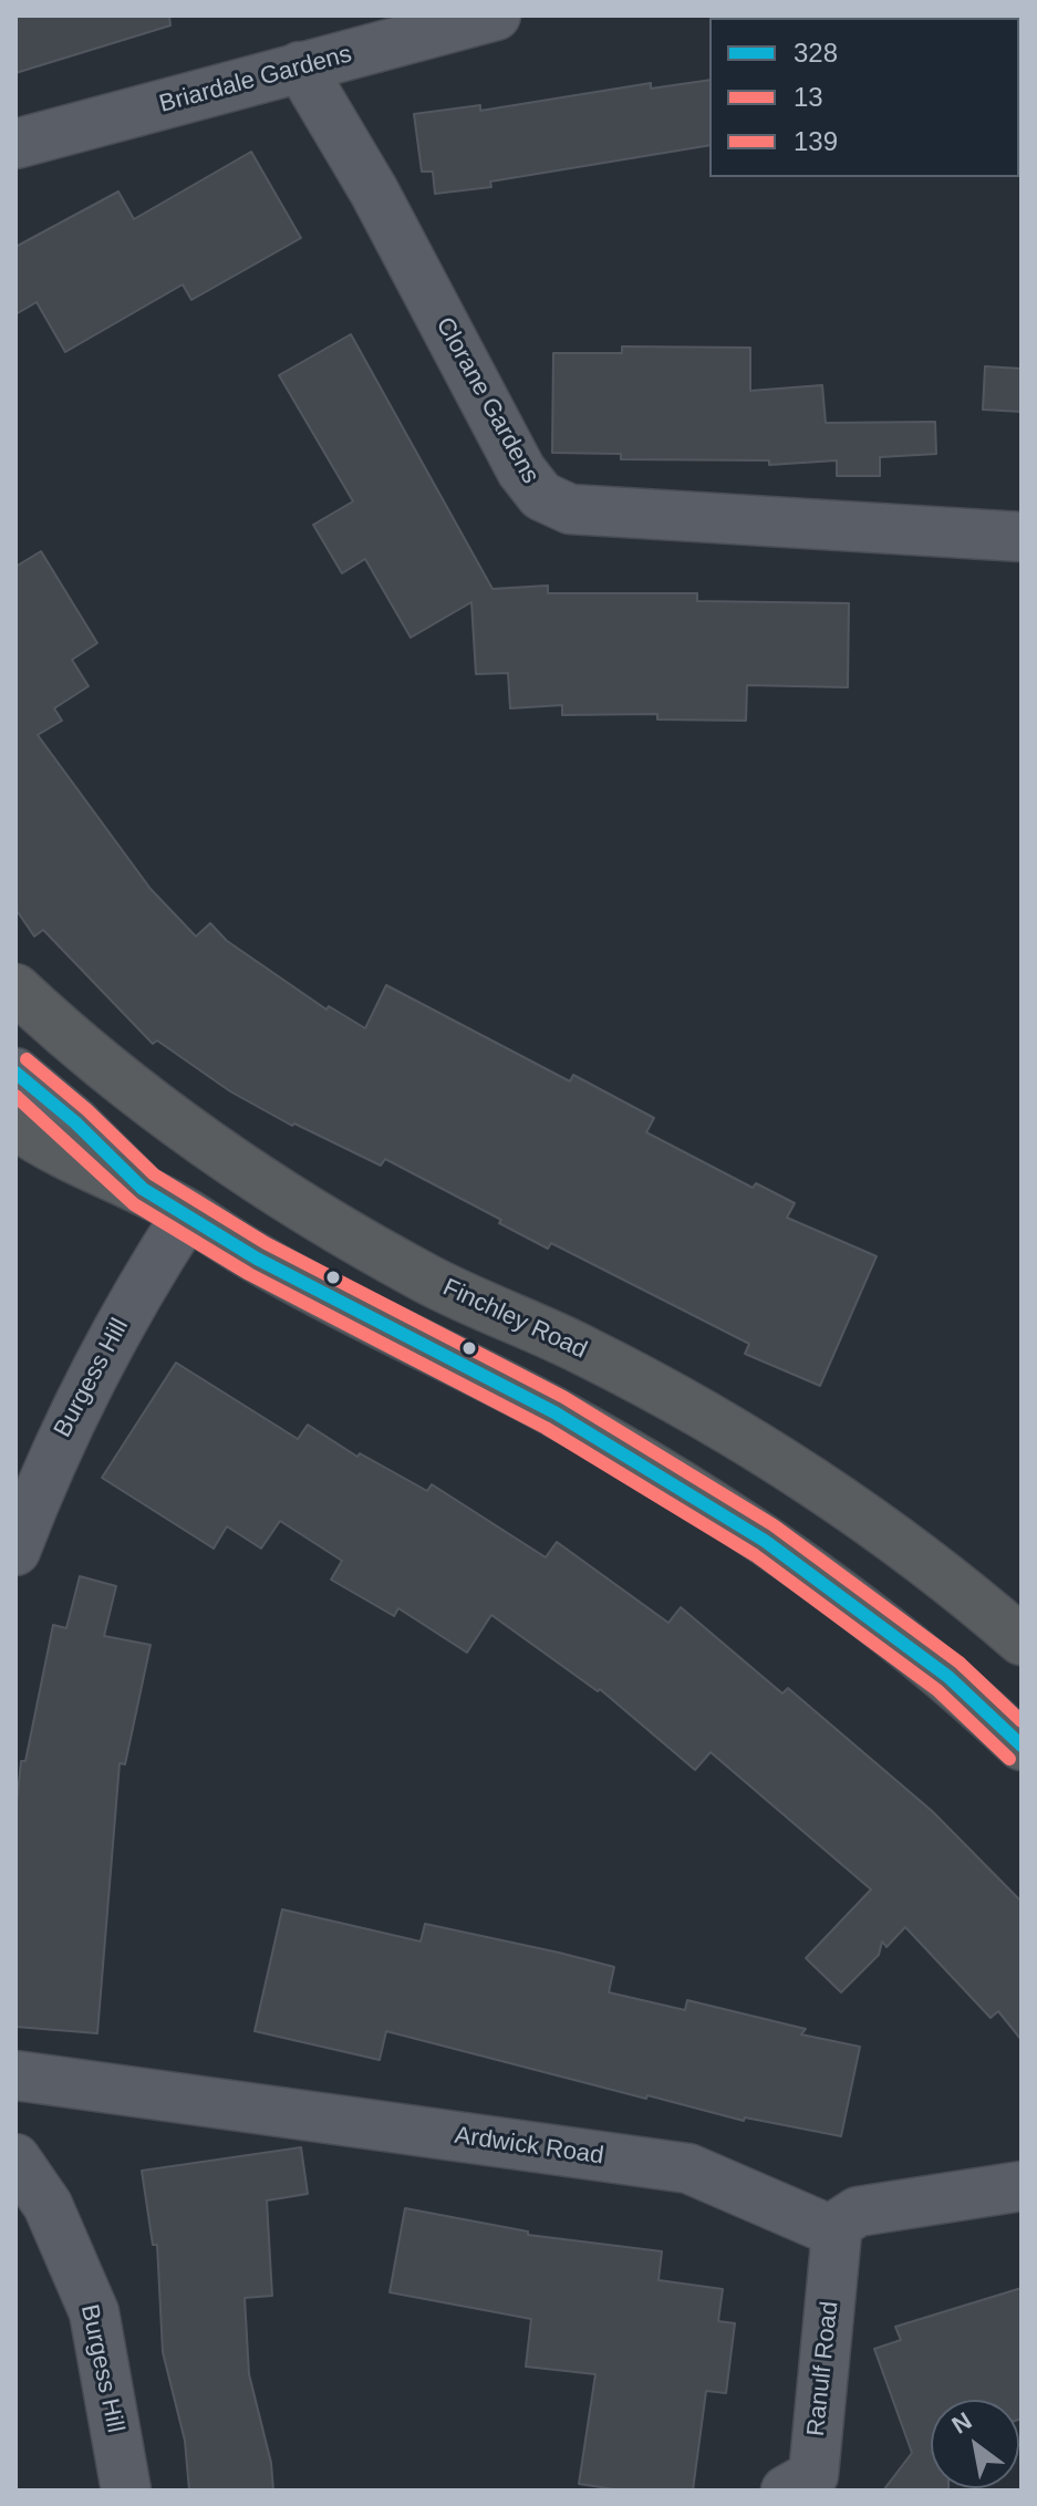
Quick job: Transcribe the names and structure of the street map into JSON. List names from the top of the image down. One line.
{"streets":{"highway":["Finchley Road"],"street":["Briardale Gardens","Clorane Gardens","Burgess Hill","Ardwick Road","Ranulf Road"]},"crossings":[["Briardale Gardens","Clorane Gardens"],["Ardwick Road","Ranulf Road"]],"lines":["transit line 139","transit line 328","transit line 13"],"legend":["328","13","139"],"north":"top left"}
